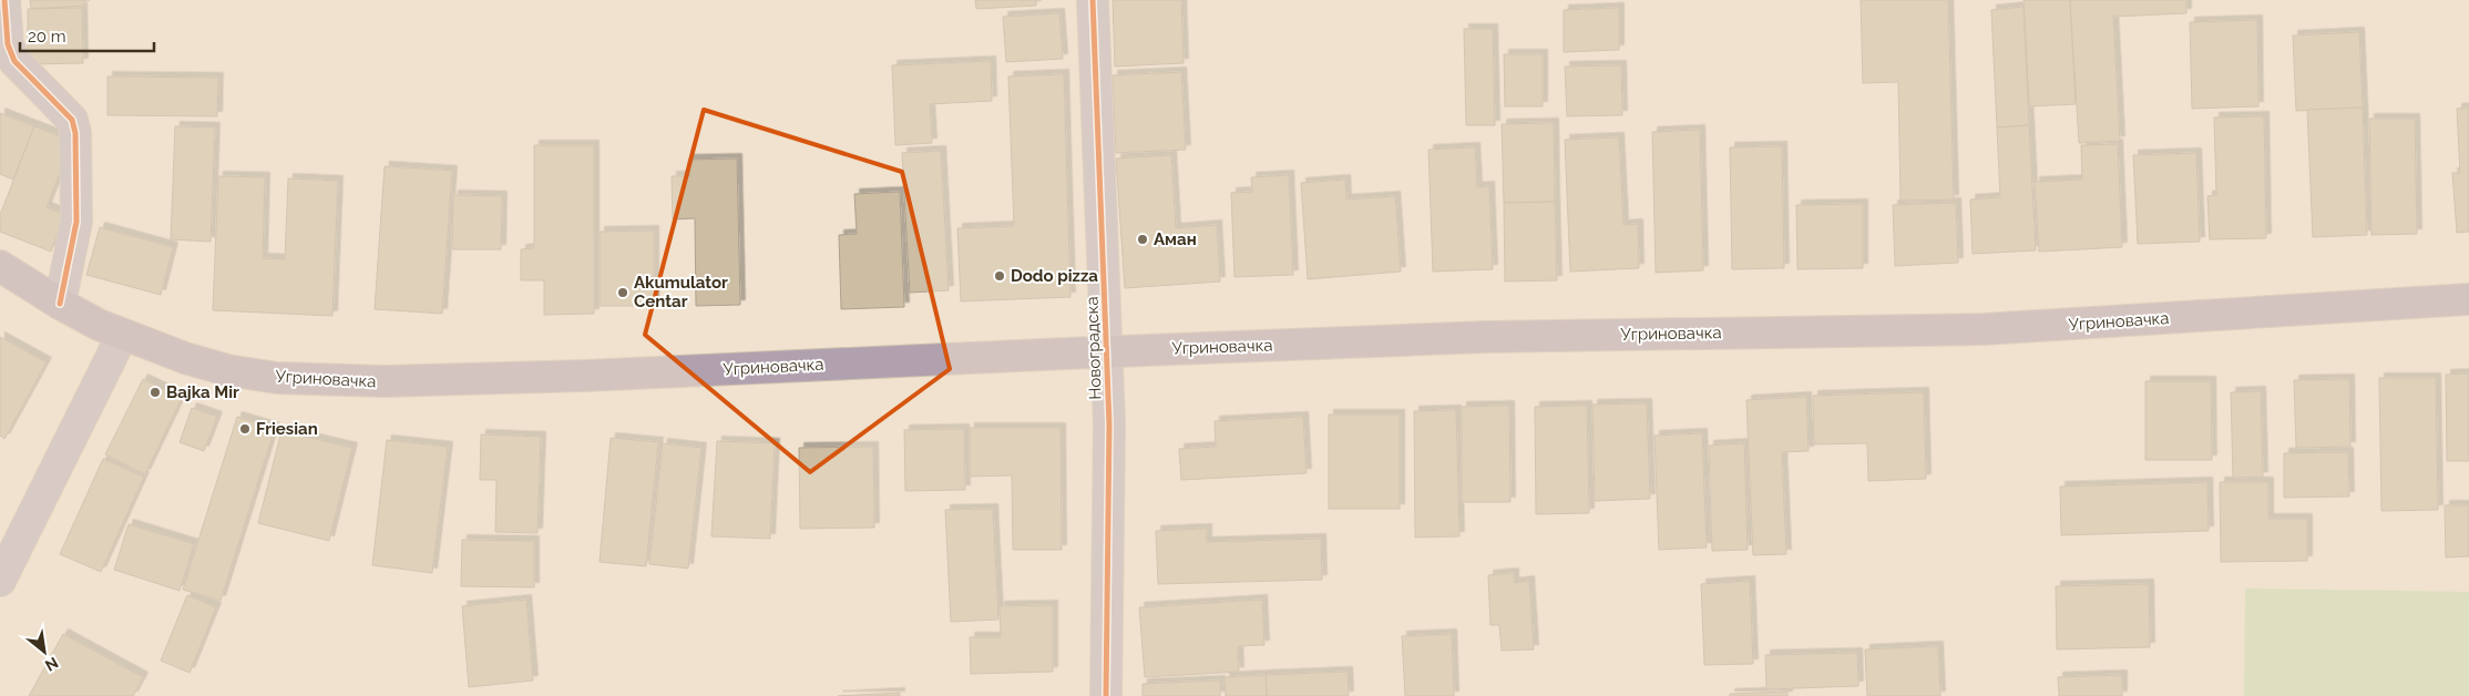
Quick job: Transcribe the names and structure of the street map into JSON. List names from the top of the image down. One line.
{"streets":{"main road":["Угриновачка"],"street":["Новоградска"]},"crossings":[["Угриновачка","Новоградска"]],"places":["Аман","Dodo pizza","Akumulator Centar","Bajka Mir","Friesian"],"scale_bar":"20 m","north":"bottom right"}
